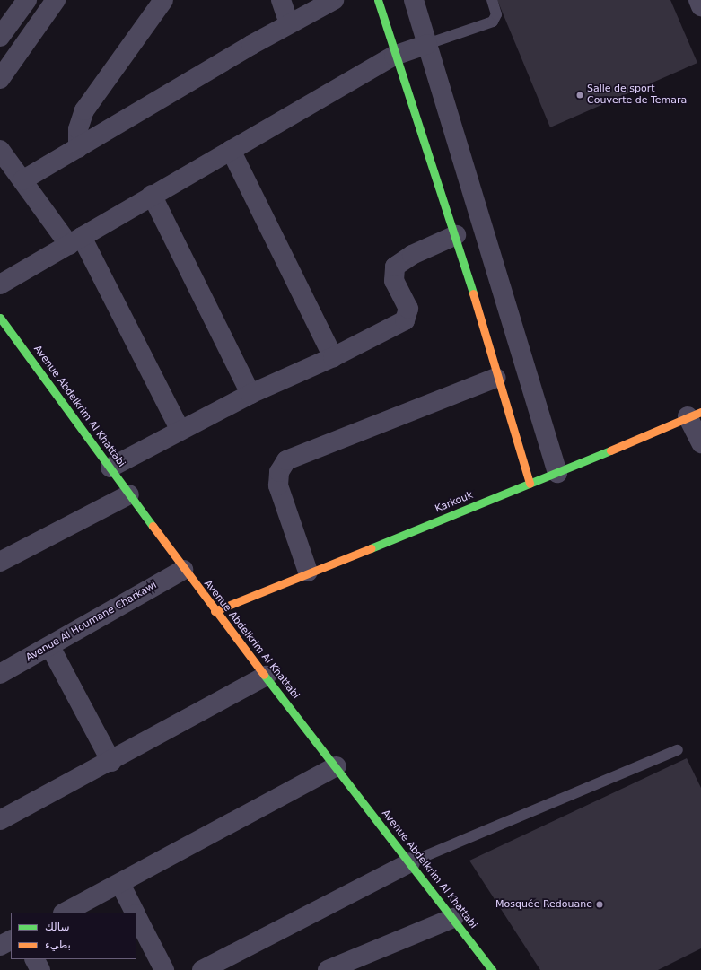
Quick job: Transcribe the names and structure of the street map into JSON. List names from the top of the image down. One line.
{"streets":{"street":["Avenue Abdelkrim Al Khattabi","Karkouk","Avenue Al Houmane Charkawi"]},"crossings":[["Avenue Abdelkrim Al Khattabi","Karkouk"],["Avenue Abdelkrim Al Khattabi","Avenue Al Houmane Charkawi"]],"places":["Salle de sport Couverte de Temara","Mosquée Redouane"],"legend":["سالك","بطيء"]}
